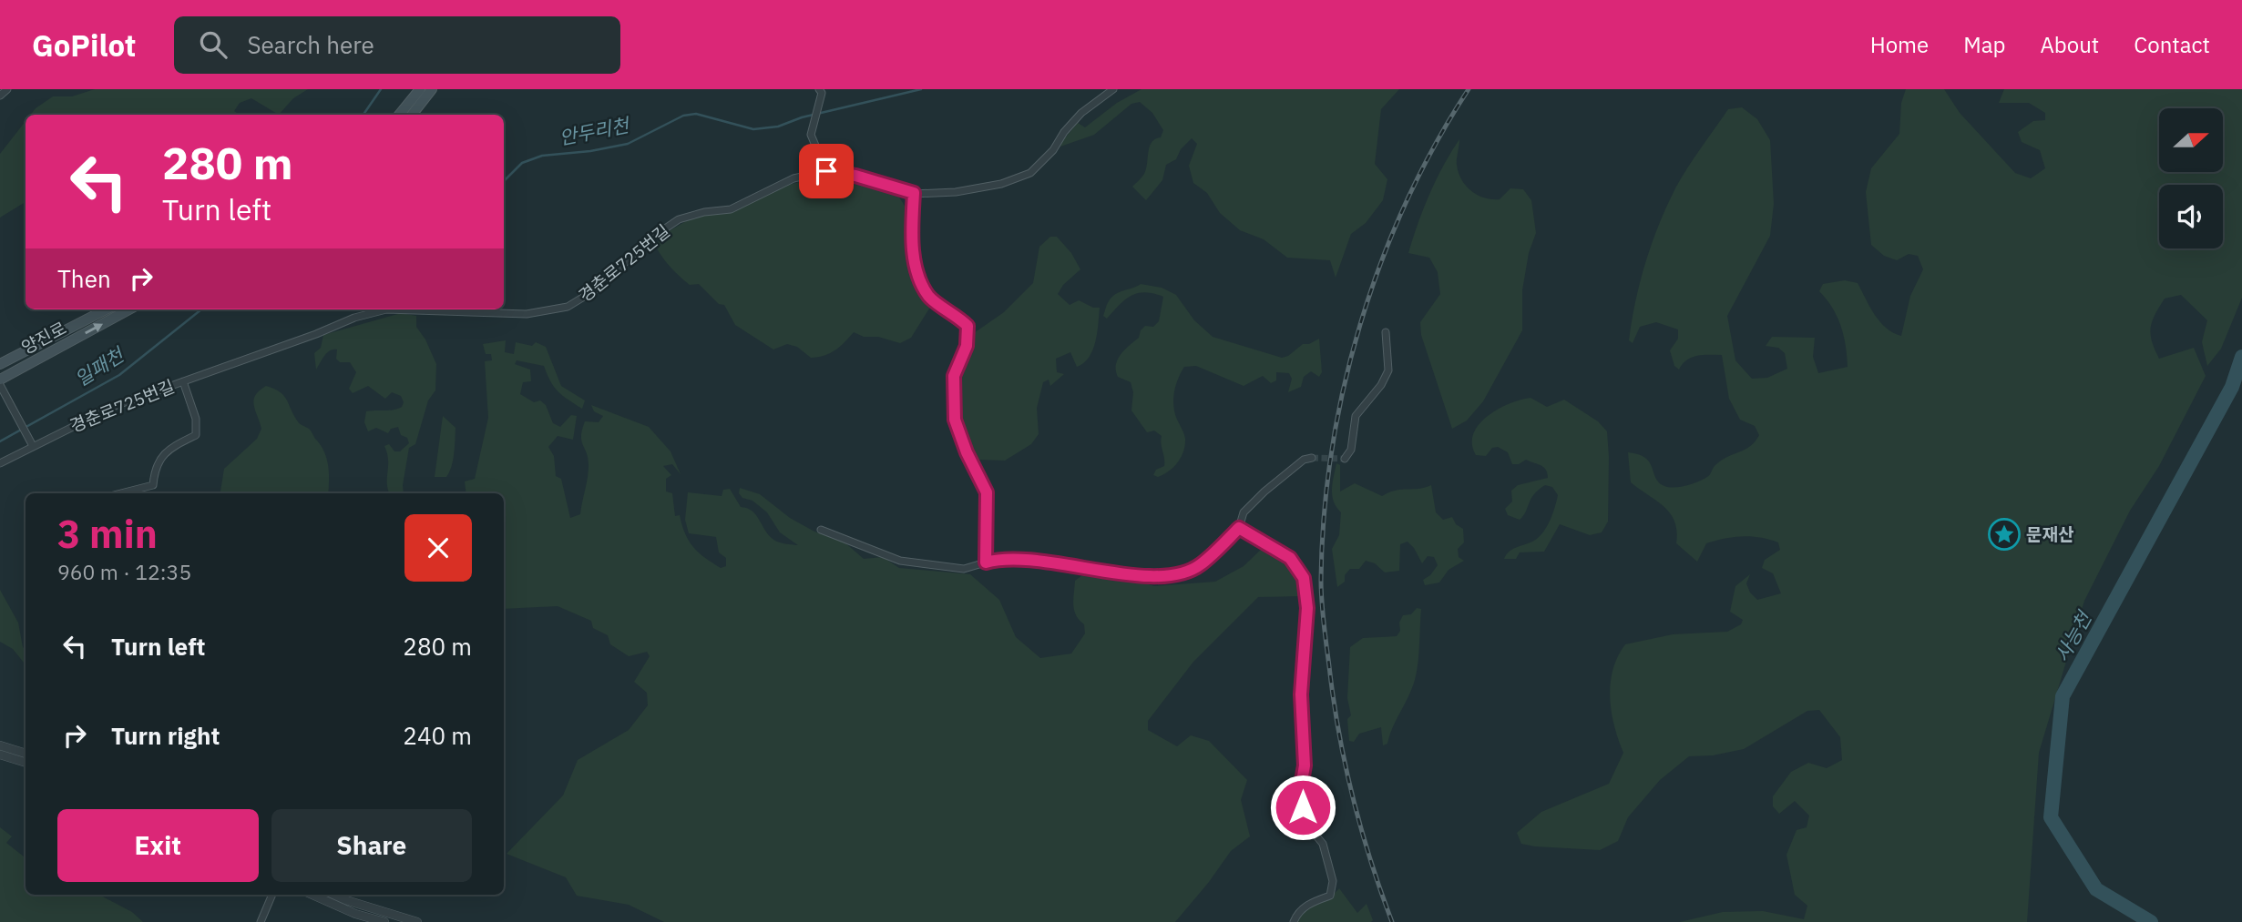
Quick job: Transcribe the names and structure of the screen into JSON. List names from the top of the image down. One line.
{"streets":{"main road":["양진로"],"street":["경춘로725번길"]},"water":["안두리천","일패천","사능천"],"places":{"place":["문재산"]},"north":"right","page":{"header":"GoPilot","search":"Search here","nav":["Home","Map","About","Contact"],"turn":["280 m","Turn left"],"then":"Then","heading":["3 min","960 m · 12:35"],"list":[{"name":"Turn left","value":"280 m"},{"name":"Turn right","value":"240 m"}],"buttons":["Exit","Share"]}}
